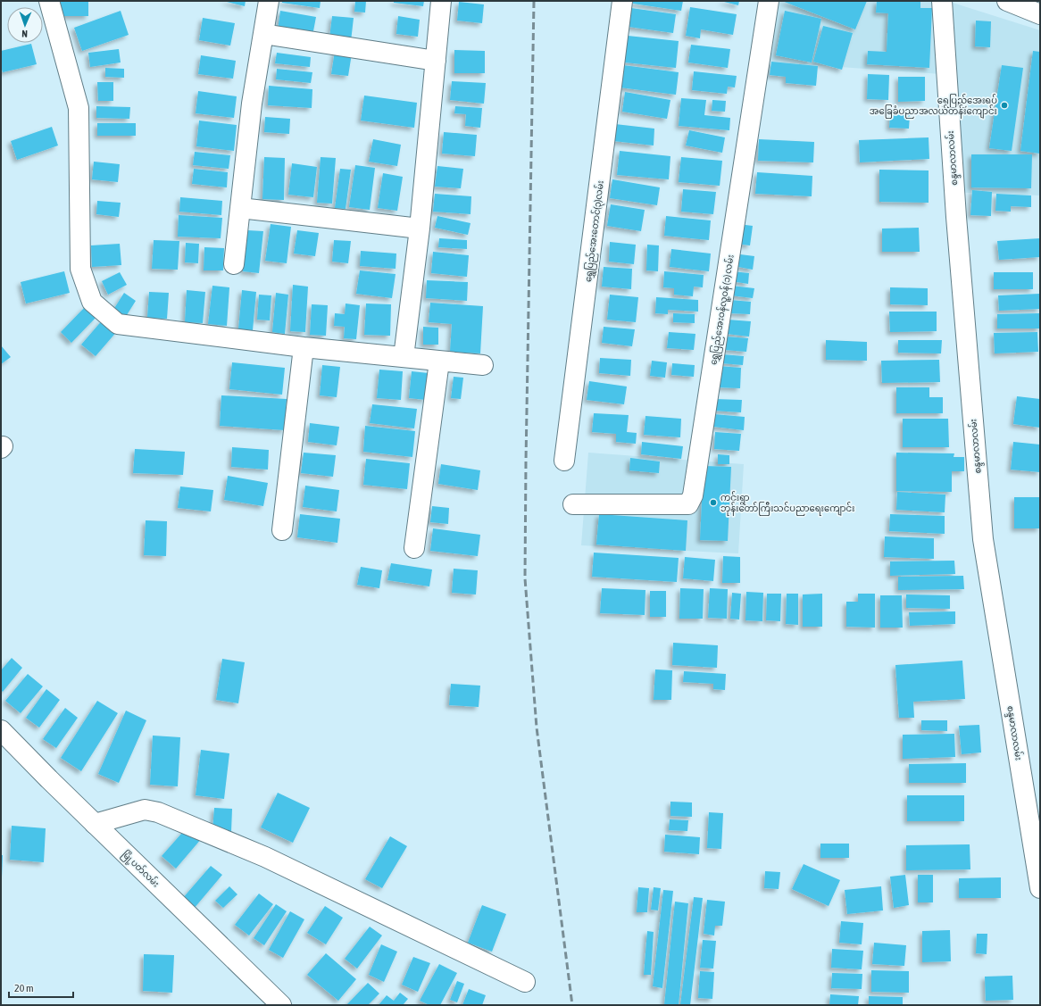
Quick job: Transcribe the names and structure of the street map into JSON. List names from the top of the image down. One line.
{"streets":{"street":["စန္ဒမာလာလမ်း","ရွှေပြည်အေးတောင်(၃)လမ်း","ရွှေပြည်အေးဝန်လူ့ဝန် (၁) လမ်း","မြို့ပတ်လမ်း"]},"places":["ရွှေပြည်အေးရပ် အခြေခံပညာအလယ်တန်းကျောင်း","ကင်းရွာ ဘုန်းတော်ကြီးသင်ပညာရေးကျောင်း"],"scale_bar":"20 m","north":"bottom"}
